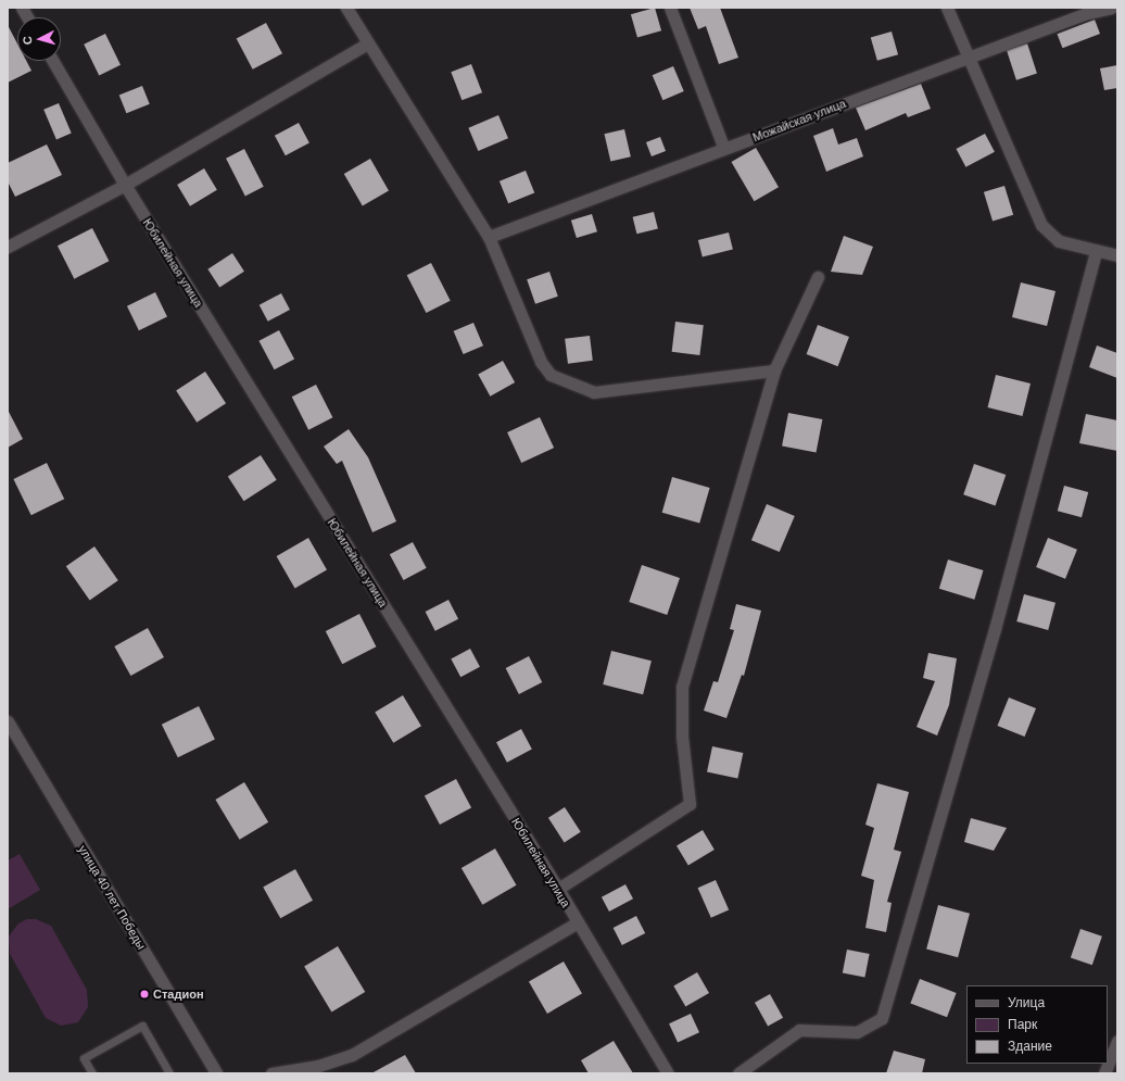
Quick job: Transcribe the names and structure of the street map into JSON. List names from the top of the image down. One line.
{"streets":{"street":["Можайская улица","Юбилейная улица","улица 40 лет Победы"]},"places":["Стадион"],"legend":["Улица","Парк","Здание"],"north":"left"}
